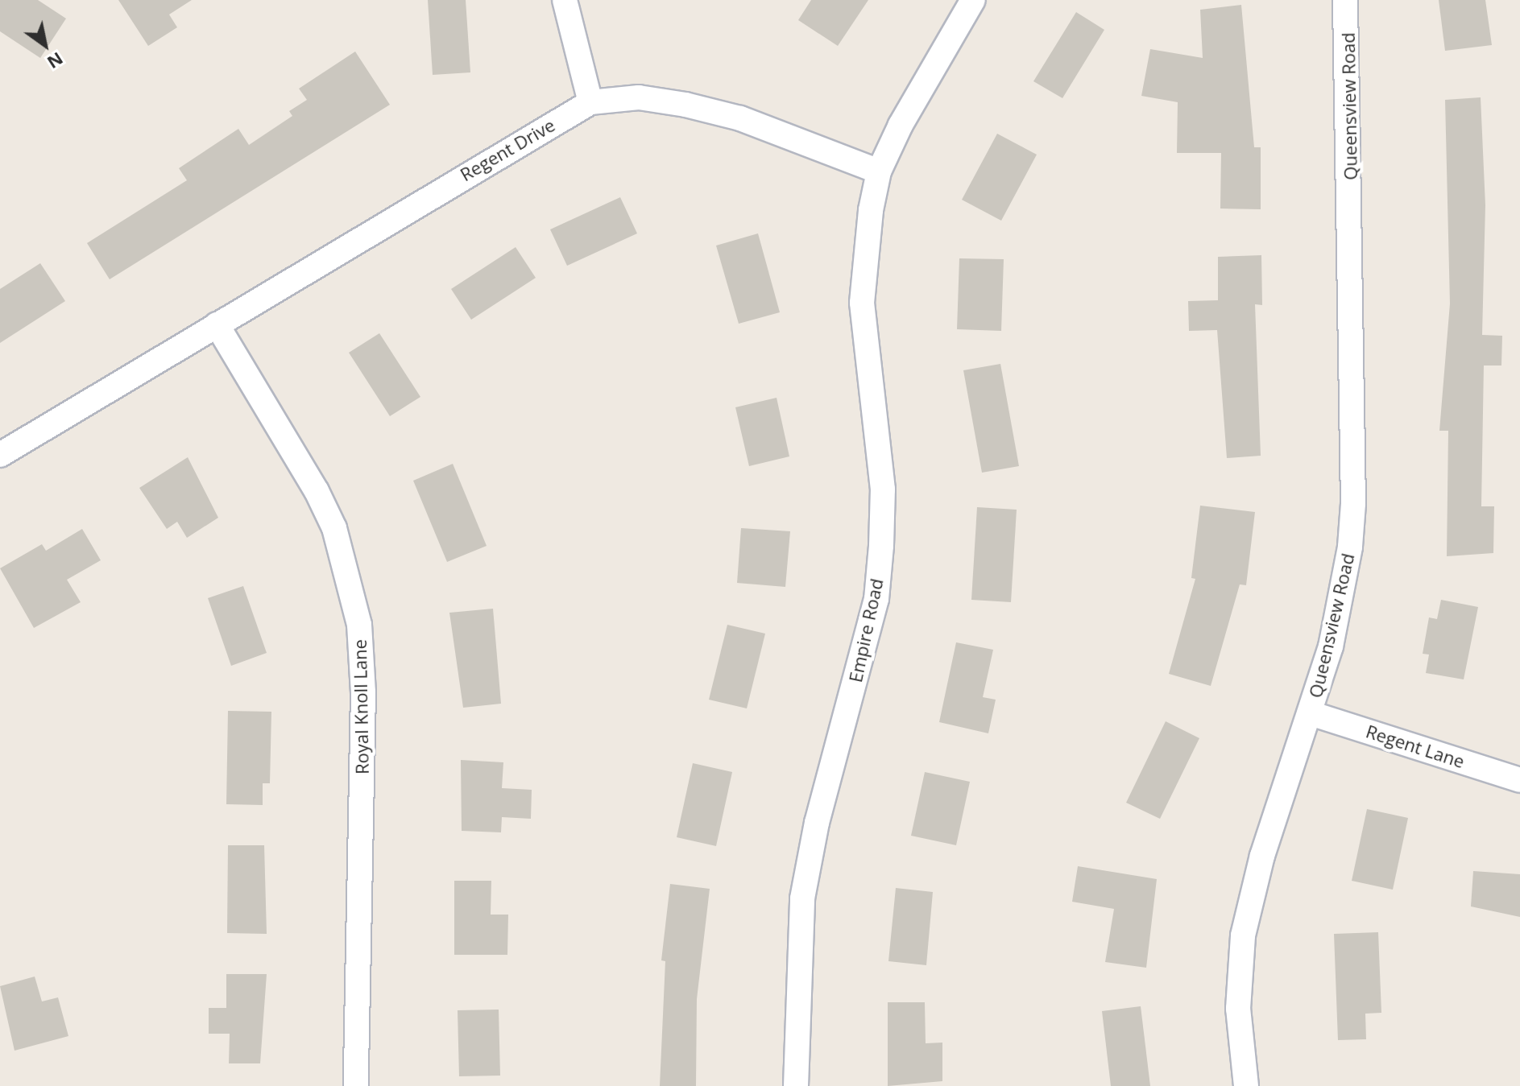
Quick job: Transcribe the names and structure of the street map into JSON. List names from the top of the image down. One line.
{"streets":{"street":["Queensview Road","Regent Drive","Empire Road","Royal Knoll Lane","Regent Lane"]},"crossings":[["Queensview Road","Regent Lane"],["Regent Drive","Empire Road"],["Regent Drive","Royal Knoll Lane"]],"north":"bottom right"}
